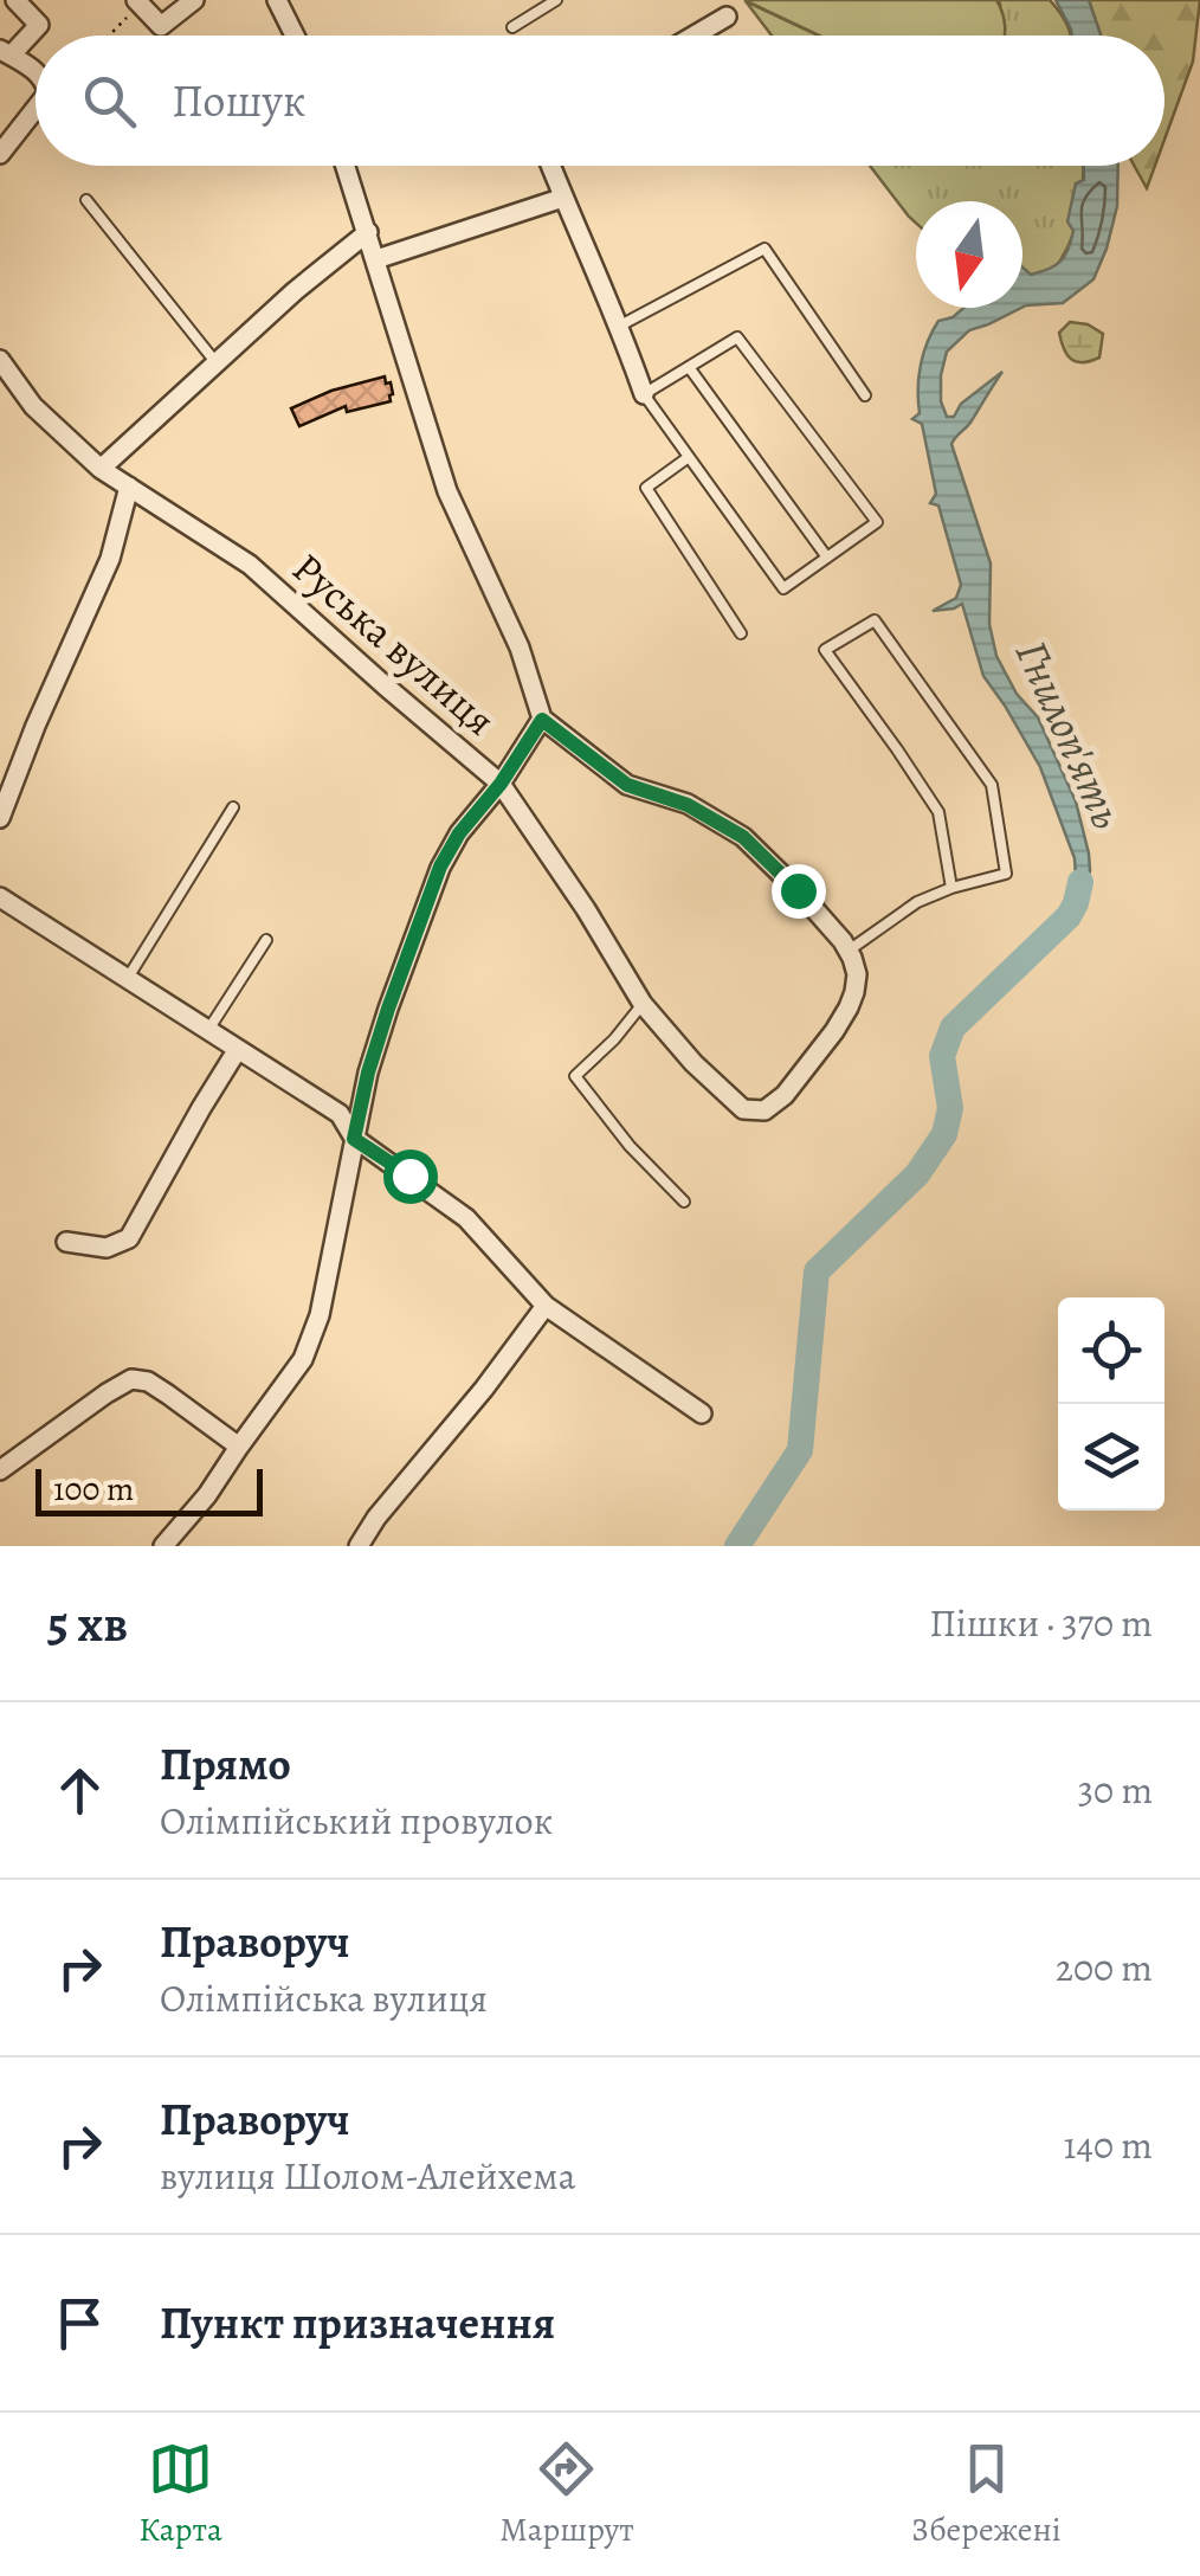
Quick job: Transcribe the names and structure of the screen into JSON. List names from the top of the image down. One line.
{"streets":{"street":["Руська вулиця"]},"water":["Гнилоп'ять"],"scale_bar":"100 m","north":"bottom","page":{"search":"Пошук","scale":"100 m","heading":["5 хв","Пішки · 370 m"],"list":[["Прямо","Олімпійський провулок","30 m"],["Праворуч","Олімпійська вулиця","200 m"],["Праворуч","вулиця Шолом-Алейхема","140 m"],"Пункт призначення"],"nav":["Карта","Маршрут","Збережені"]}}
